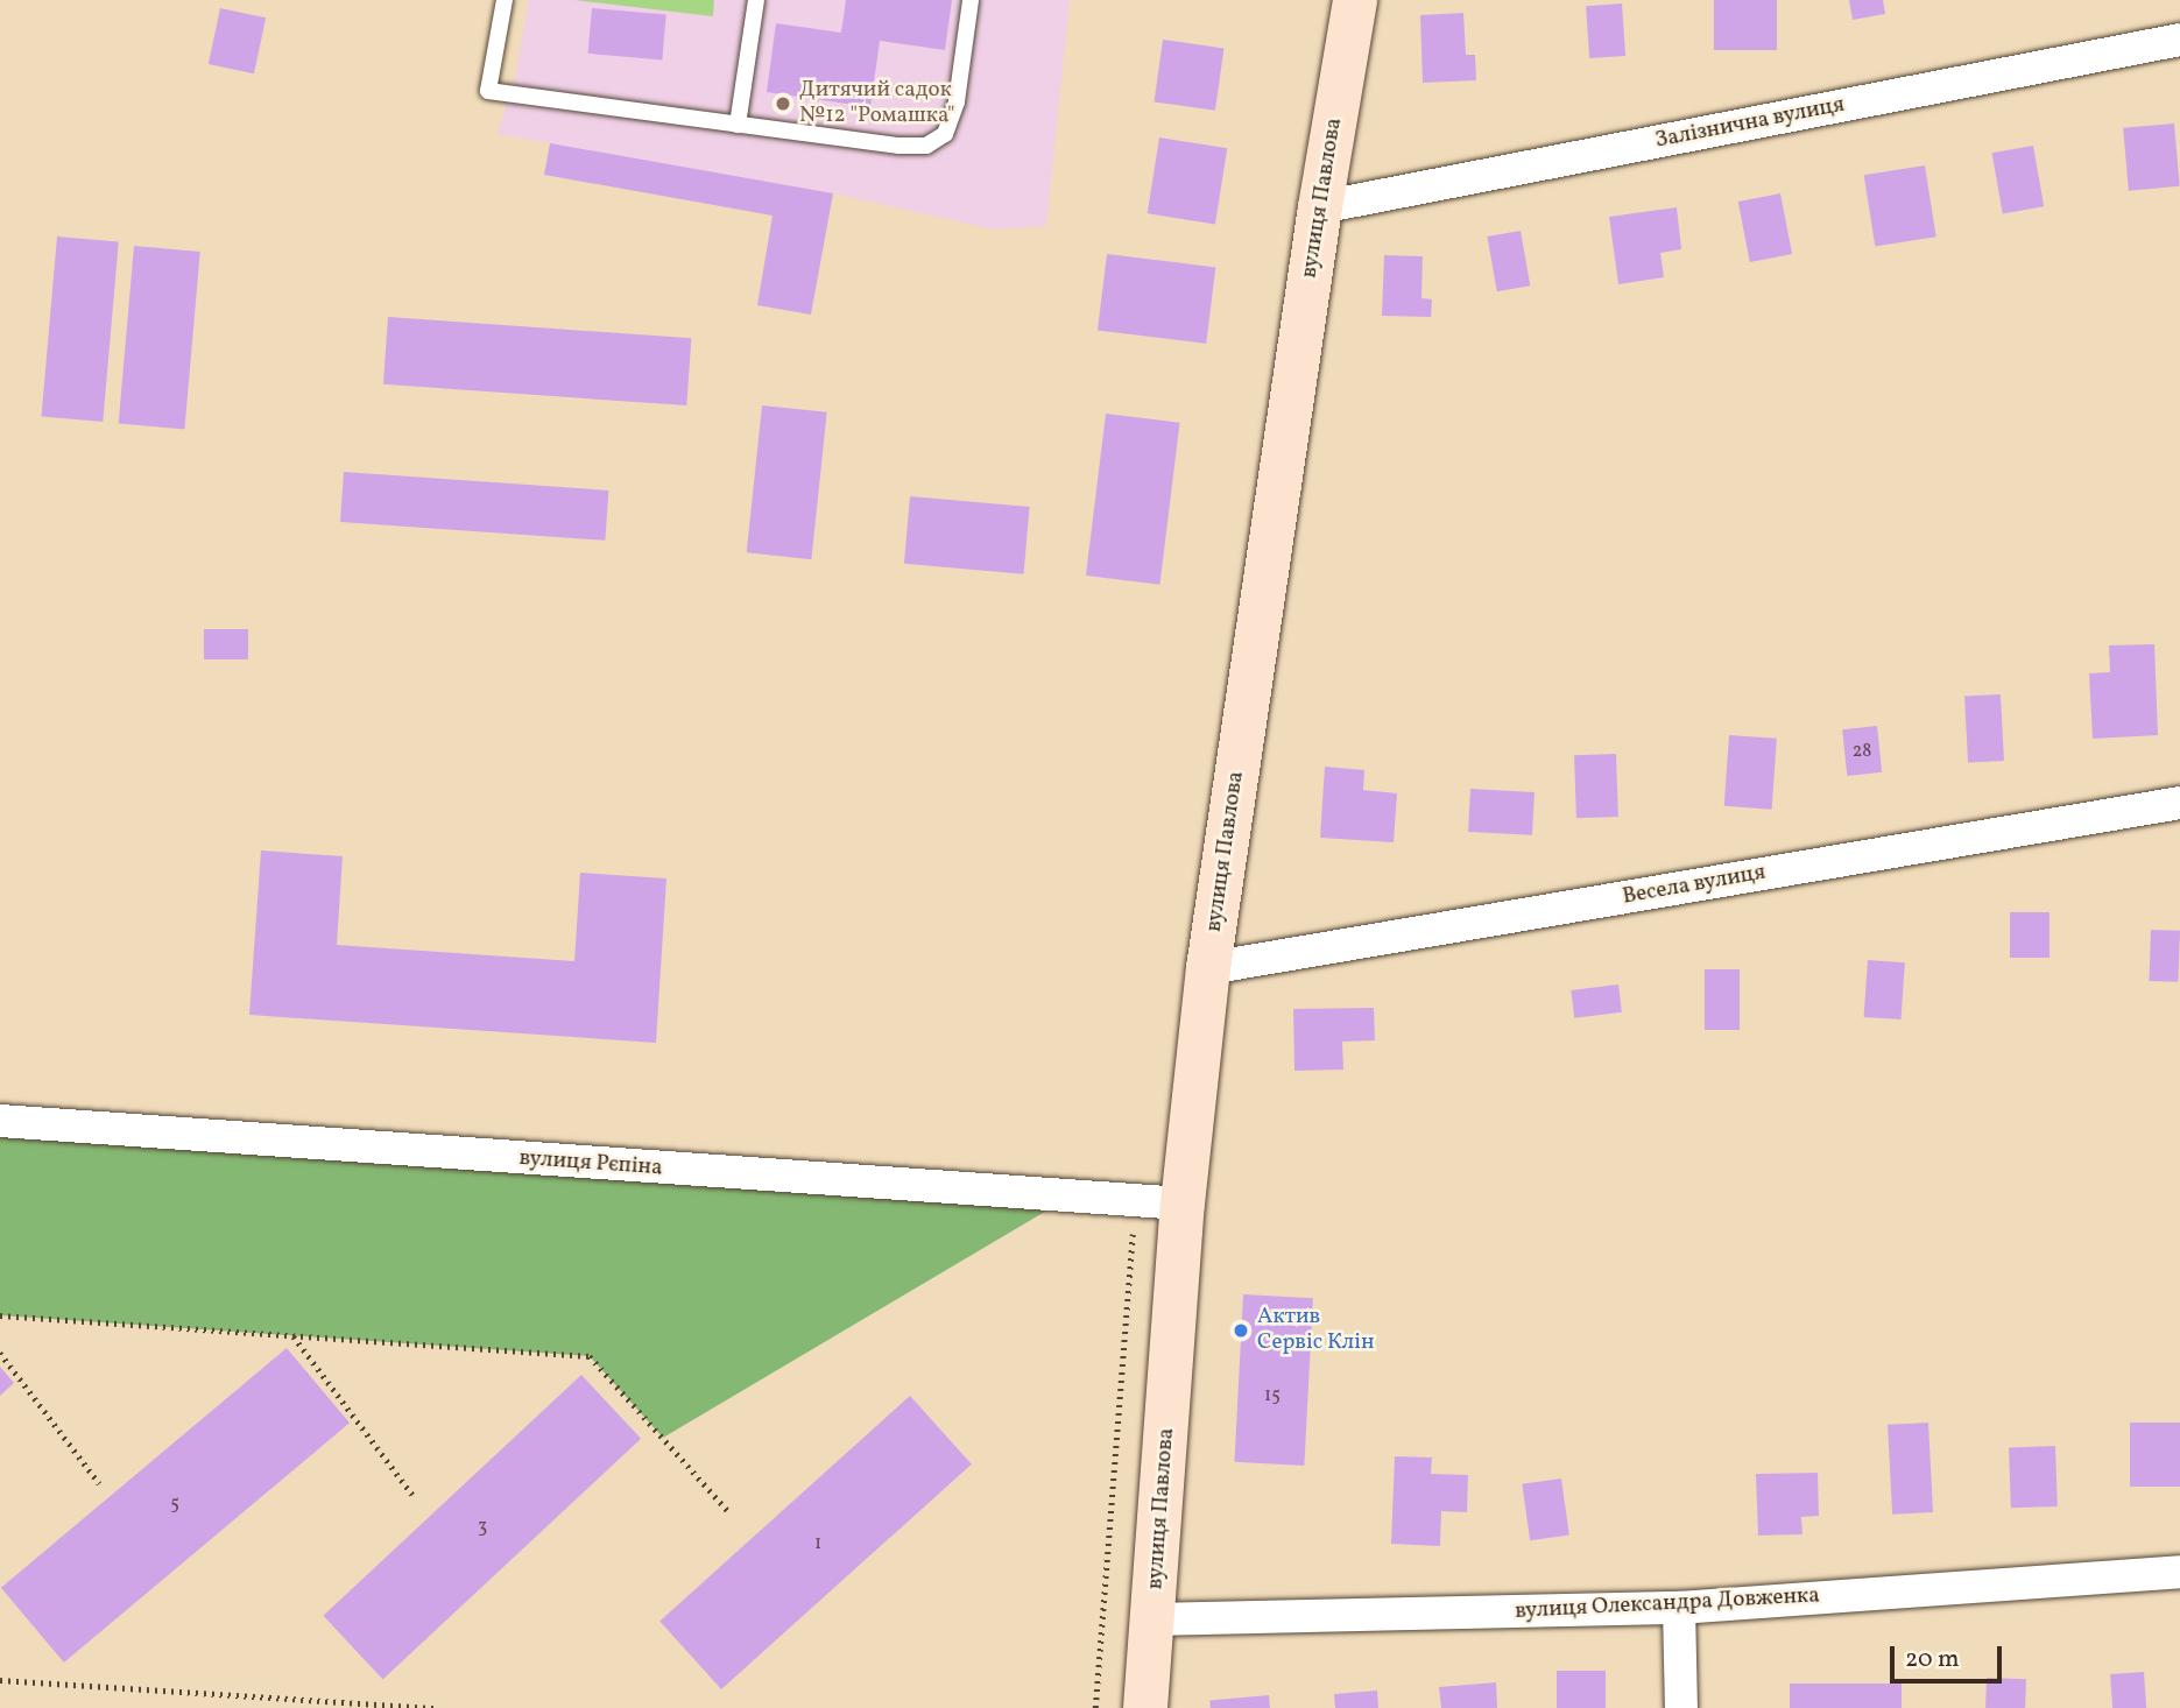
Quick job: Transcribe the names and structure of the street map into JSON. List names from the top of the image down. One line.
{"streets":{"street":["Залізнична вулиця","вулиця Павлова","Весела вулиця","вулиця Рєпіна","вулиця Олександра Довженка"]},"crossings":[["Залізнична вулиця","вулиця Павлова"],["вулиця Павлова","Весела вулиця"],["вулиця Павлова","вулиця Рєпіна"],["вулиця Павлова","вулиця Олександра Довженка"]],"places":["Дитячий садок №12 \"Ромашка\"","Актив Сервiс Клiн"],"house_numbers":["28","15","5","3","1"],"scale_bar":"20 m"}
